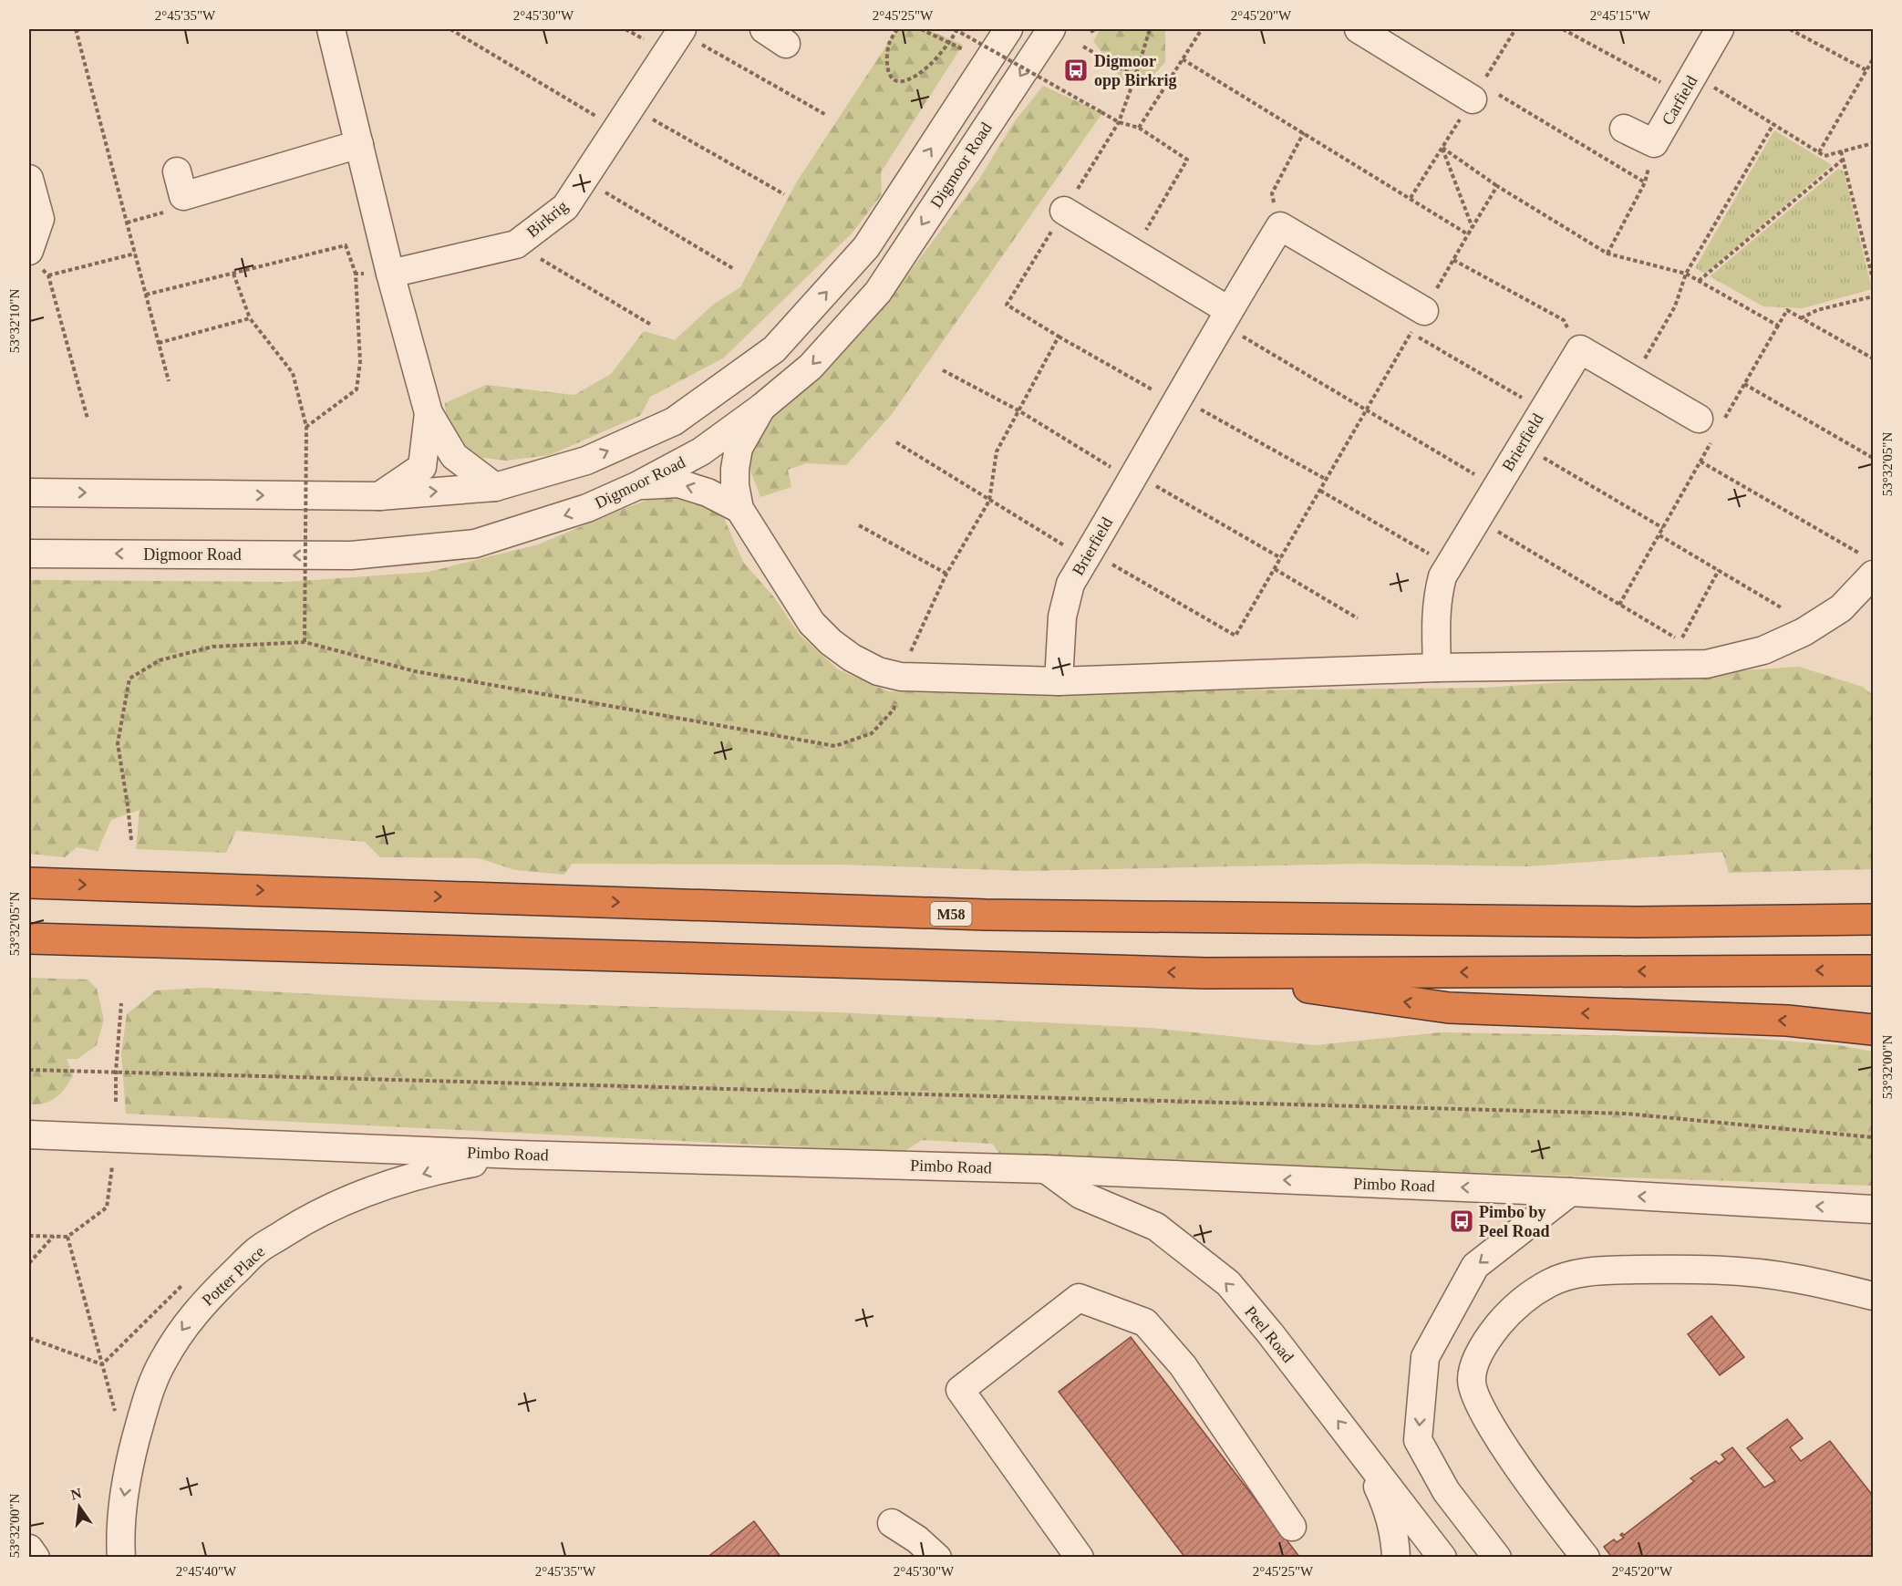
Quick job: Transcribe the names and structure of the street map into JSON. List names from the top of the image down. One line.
{"streets":{"highway":["M58"],"street":["Carfield","Digmoor Road","Birkrig","Brierfield","Pimbo Road","Potter Place","Peel Road"]},"crossings":[["Pimbo Road","Potter Place"],["Pimbo Road","Peel Road"]],"one_way":["Pimbo Road","Potter Place","Peel Road"],"places":{"bus stop":["Digmoor opp Birkrig","Pimbo by Peel Road"]},"north":"top","coordinates":["2°45'35\"W","2°45'30\"W","2°45'25\"W","2°45'20\"W","2°45'15\"W","53°32'10\"N","53°32'05\"N","53°32'00\"N","2°45'40\"W"]}
